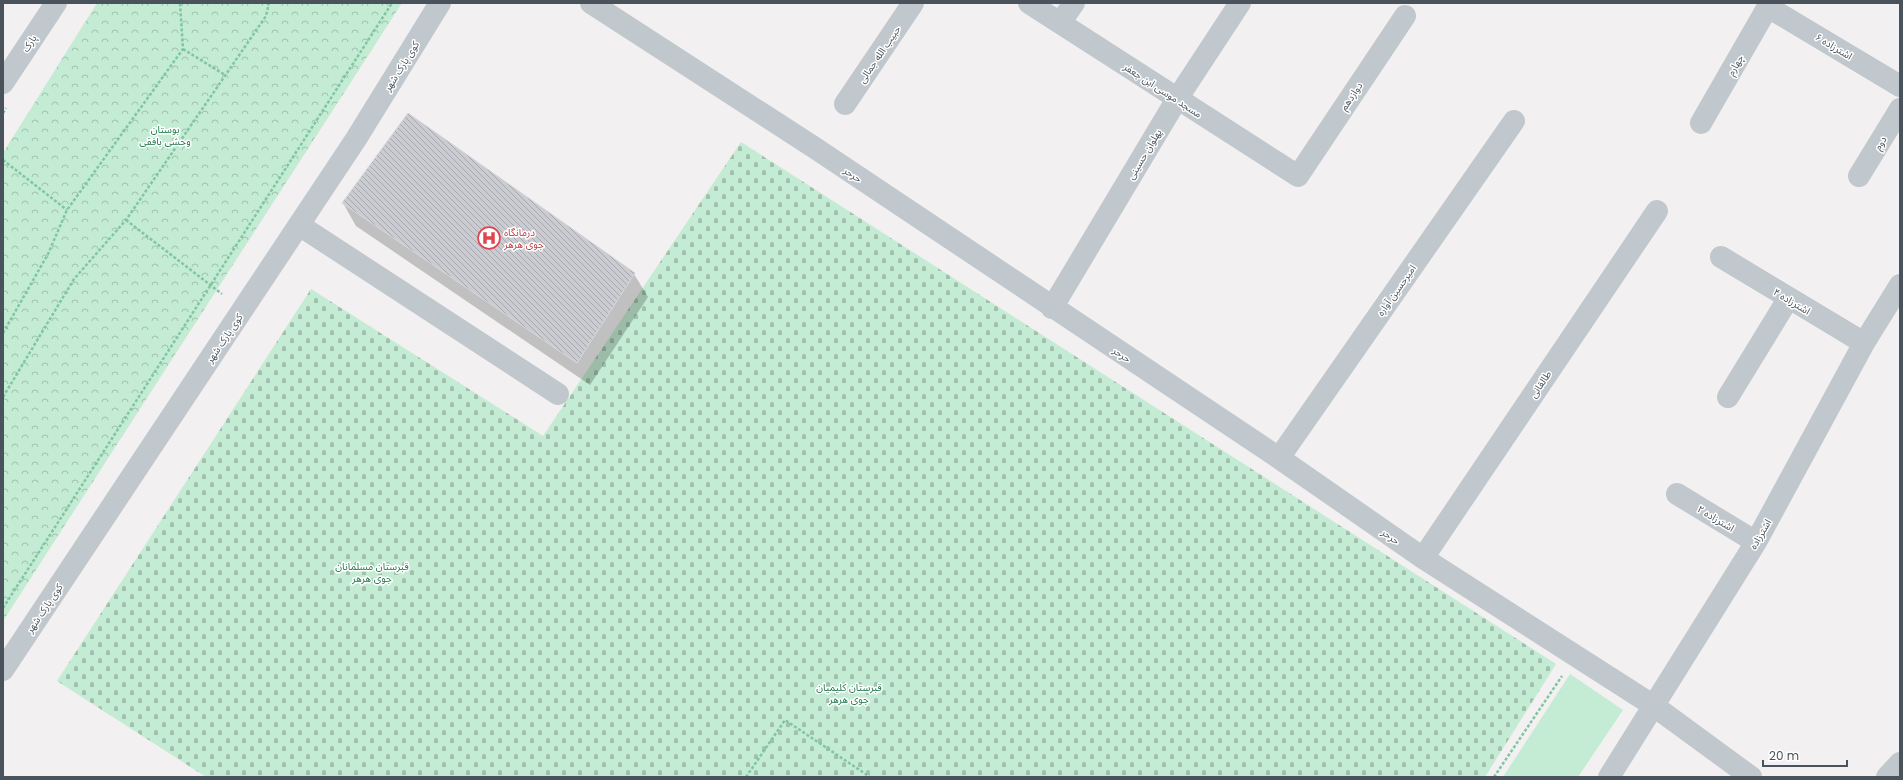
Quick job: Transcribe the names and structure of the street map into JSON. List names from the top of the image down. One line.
{"streets":{"street":["پارک","اشترزاده ۶","حبیب الله جمالی","چهارم","کوی پارک شهر","مسجد موسی ابن جعفر","دوازدهم","دوم","پهلوان حسینی","حرحر","امیرحسین آواره","اشترزاده ۴","طالقانی","اشترزاده ۲","اشترزاده"]},"crossings":[["اشترزاده ۶","چهارم"],["مسجد موسی ابن جعفر","دوازدهم"],["مسجد موسی ابن جعفر","پهلوان حسینی"],["پهلوان حسینی","حرحر"],["حرحر","امیرحسین آواره"],["حرحر","طالقانی"],["حرحر","اشترزاده"],["اشترزاده ۴","اشترزاده"],["اشترزاده ۲","اشترزاده"]],"parks":["بوستان وحشی بافقی","قبرستان مسلمانان جوی هرهر","قبرستان کلیمیان جوی هرهر"],"places":{"hospital":["درمانگاه جوی هرهر"]},"scale_bar":"20 m"}
